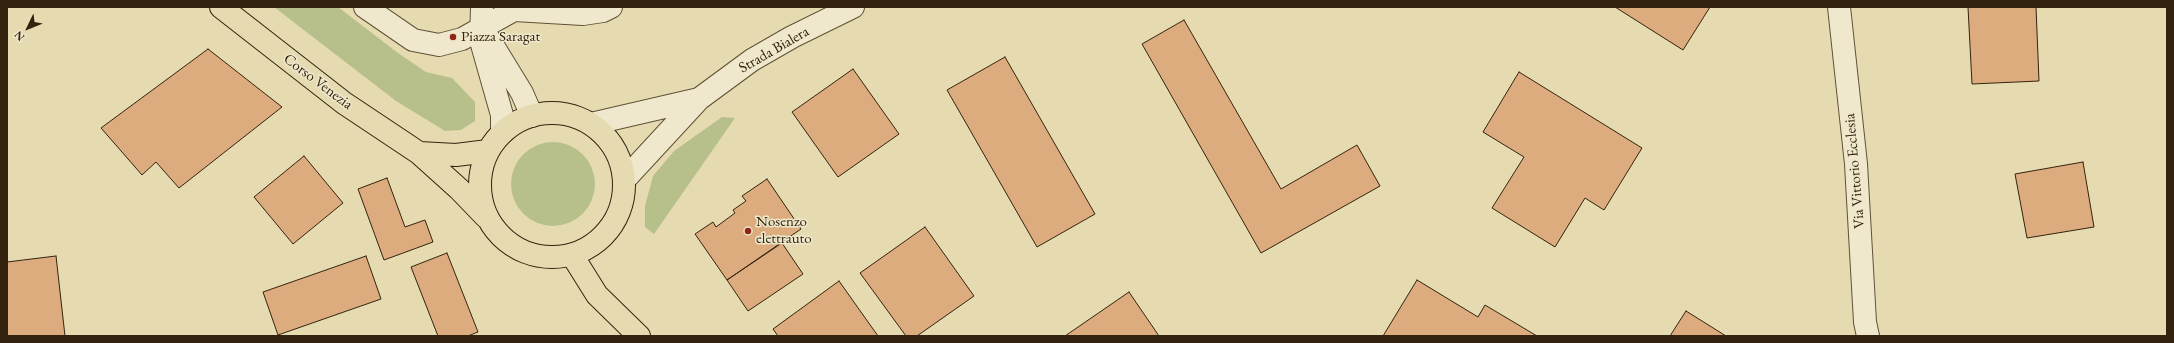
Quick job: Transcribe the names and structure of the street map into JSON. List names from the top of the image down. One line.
{"streets":{"main road":["Corso Venezia"],"street":["Strada Bialera","Via Vittorio Ecclesia"]},"crossings":[["Strada Bialera","Corso Venezia"]],"places":["Piazza Saragat","Nosenzo elettrauto"],"north":"bottom left"}
